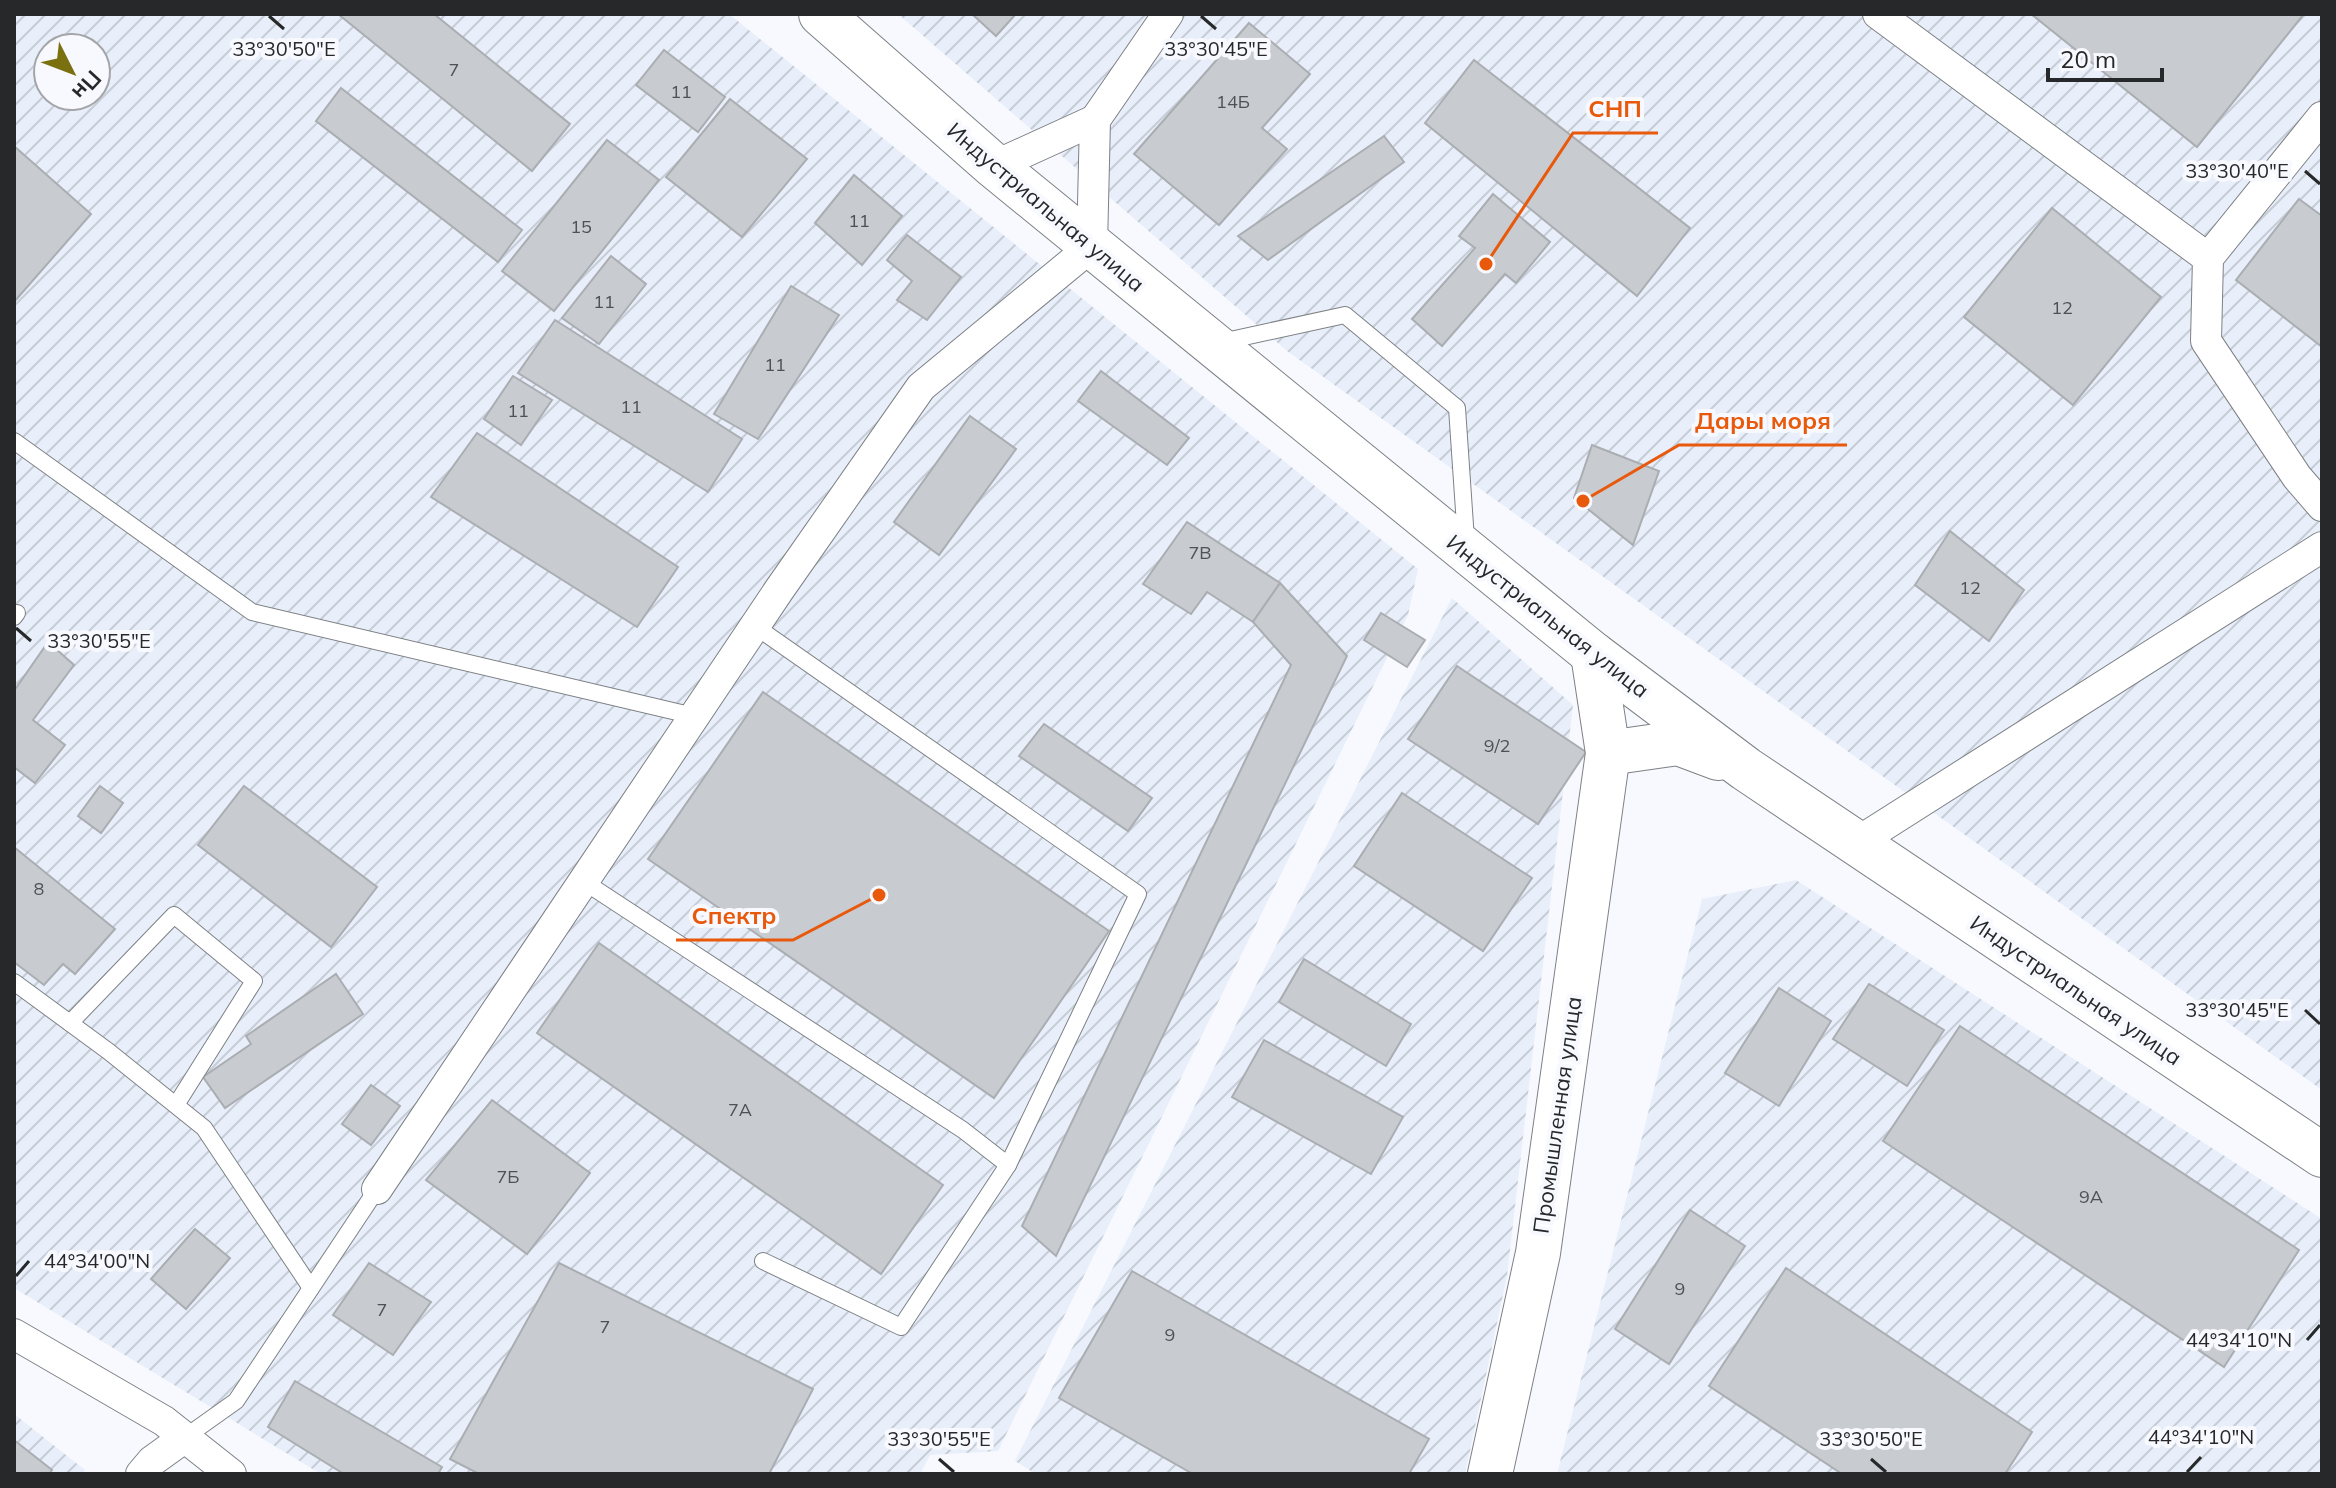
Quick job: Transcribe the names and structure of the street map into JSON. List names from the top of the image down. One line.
{"streets":{"main road":["Индустриальная улица","Промышленная улица"]},"crossings":[["Индустриальная улица","Промышленная улица"]],"places":["СНП","Дары моря","Спектр"],"house_numbers":["7","11","14Б","11","15","11","12","11","11","11","7В","12","9/2","8","7А","7Б","9А","9","7","7","9"],"scale_bar":"20 m","north":"bottom right","coordinates":["33°30'50\"E","33°30'45\"E","33°30'40\"E","33°30'55\"E","44°34'00\"N","44°34'10\"N"]}
